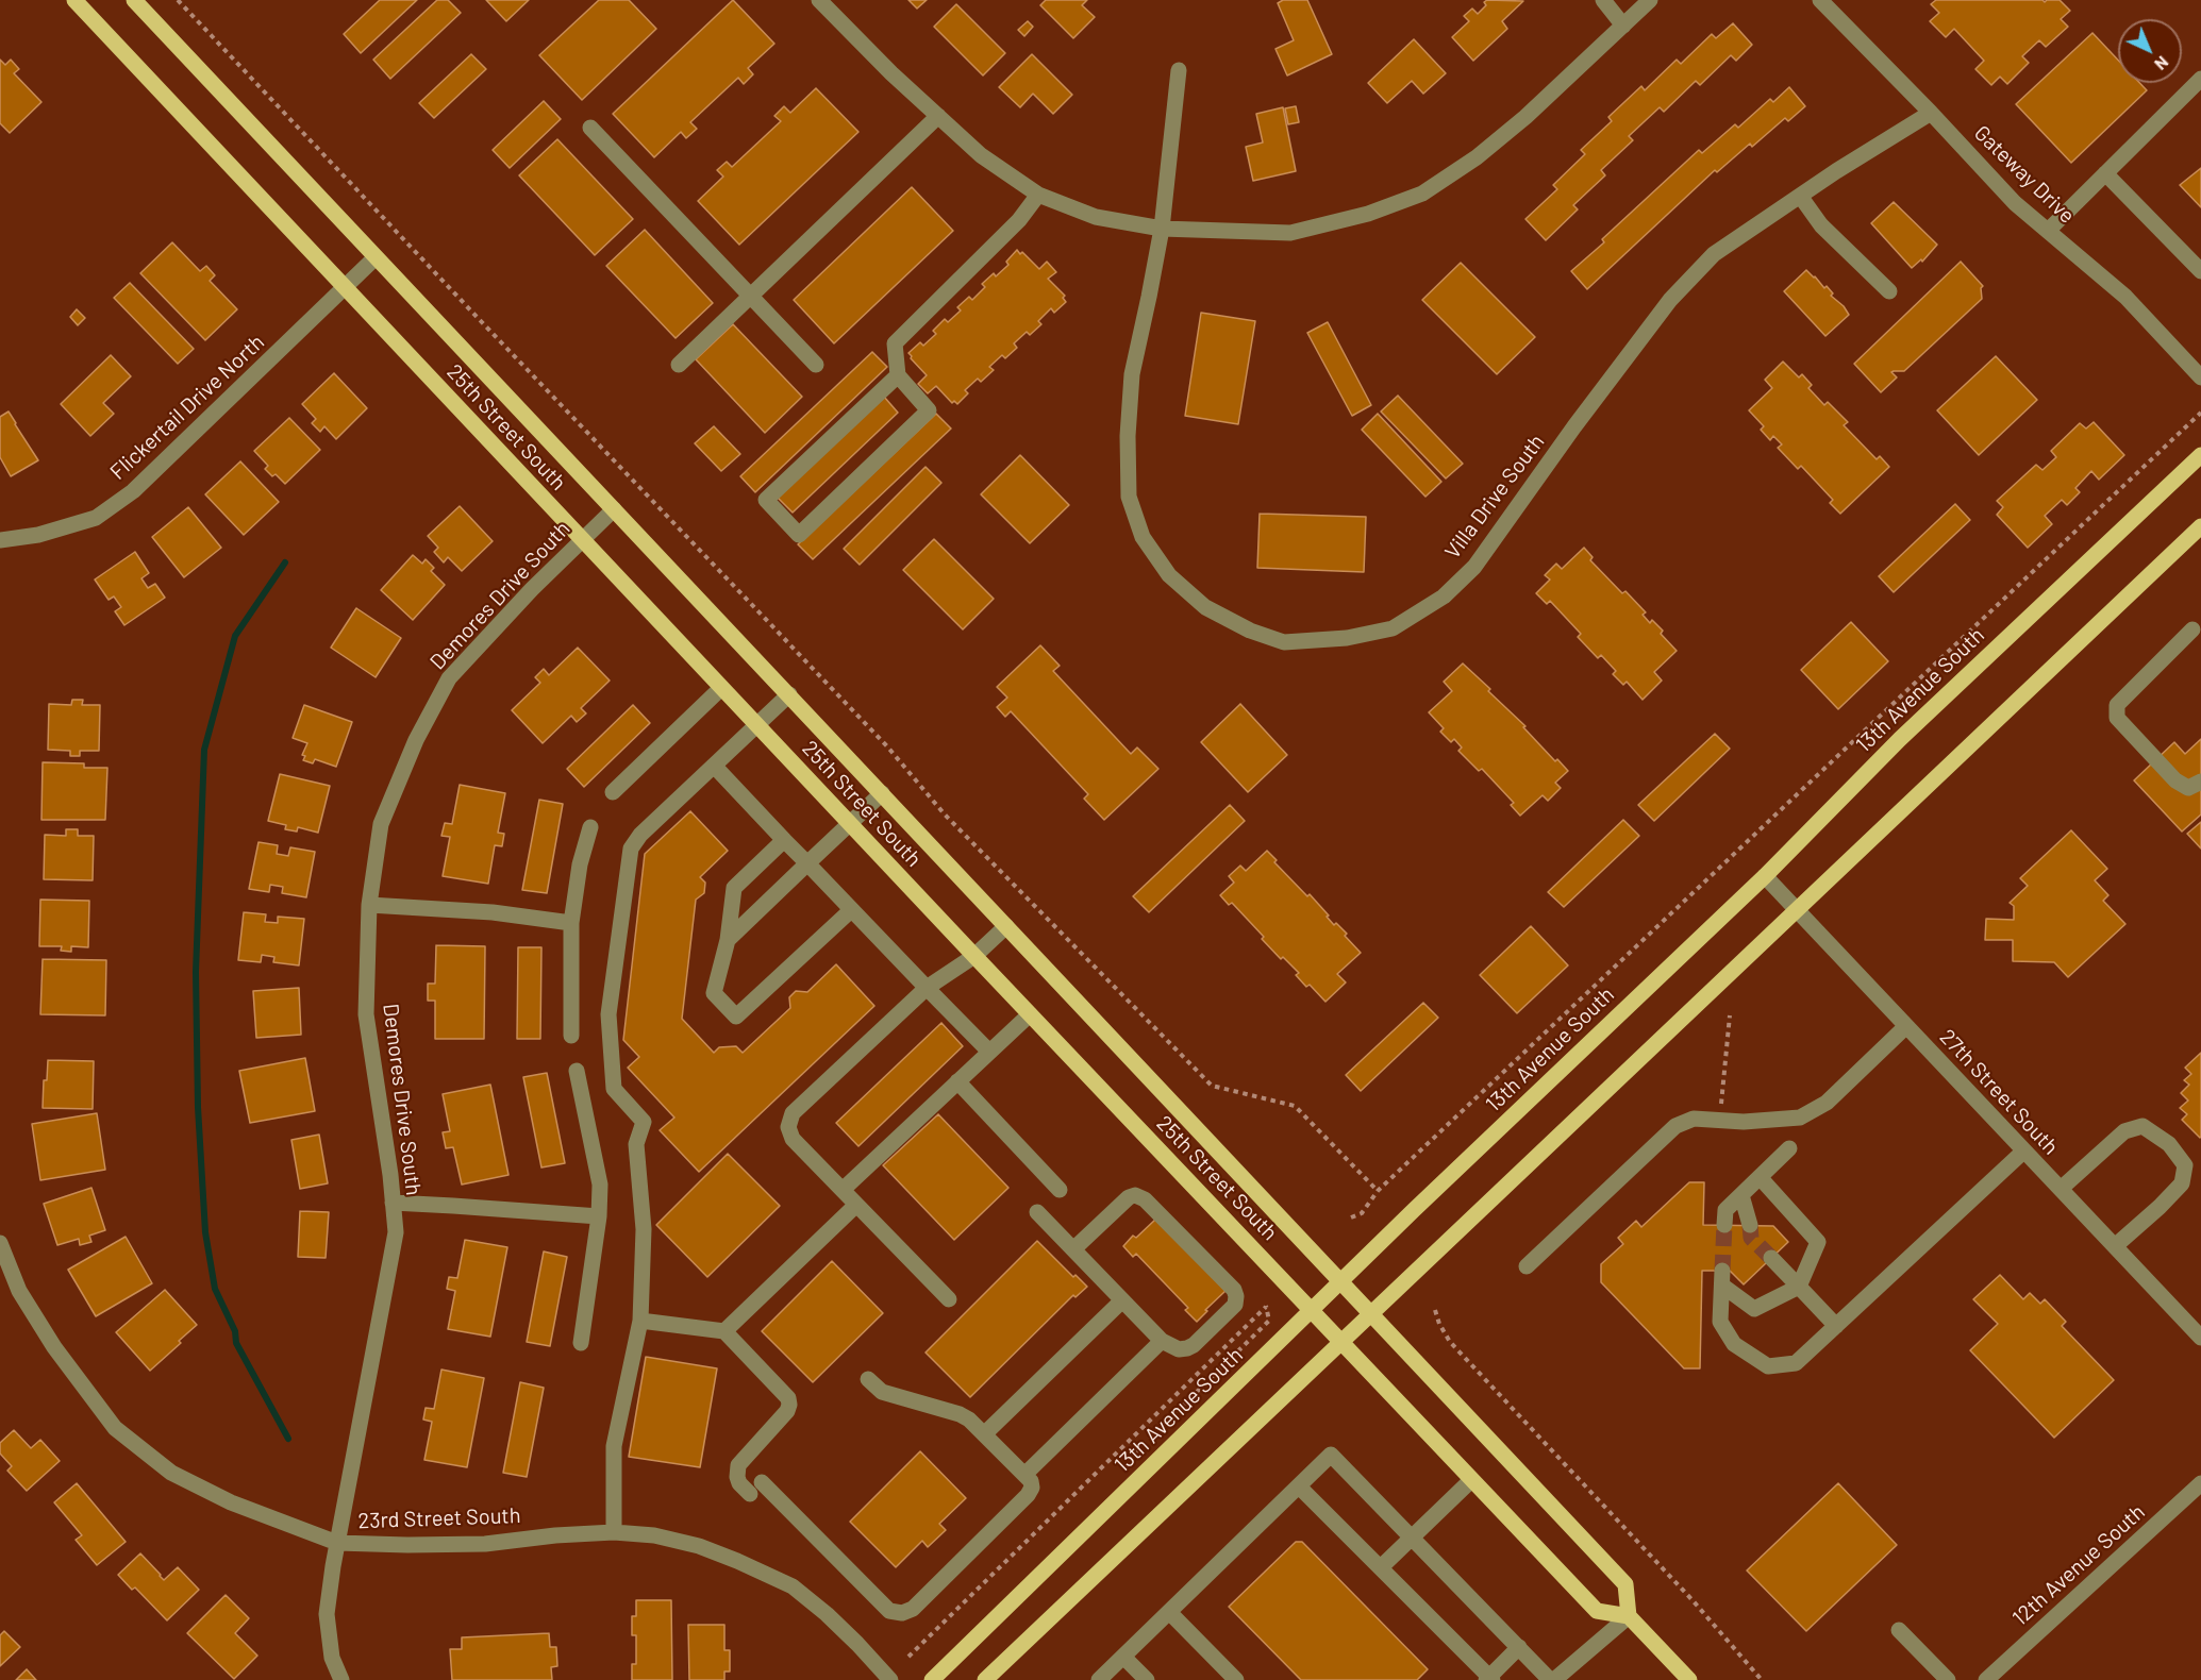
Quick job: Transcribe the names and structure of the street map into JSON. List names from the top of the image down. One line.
{"streets":{"main road":["25th Street South","13th Avenue South"],"street":["Gateway Drive","Flickertail Drive North","Villa Drive South","Demores Drive South","27th Street South","23rd Street South","12th Avenue South"]},"crossings":[["Gateway Drive","Villa Drive South"],["Flickertail Drive North","25th Street South"],["25th Street South","Demores Drive South"],["25th Street South","13th Avenue South"],["Demores Drive South","23rd Street South"],["13th Avenue South","27th Street South"]],"north":"bottom right"}
